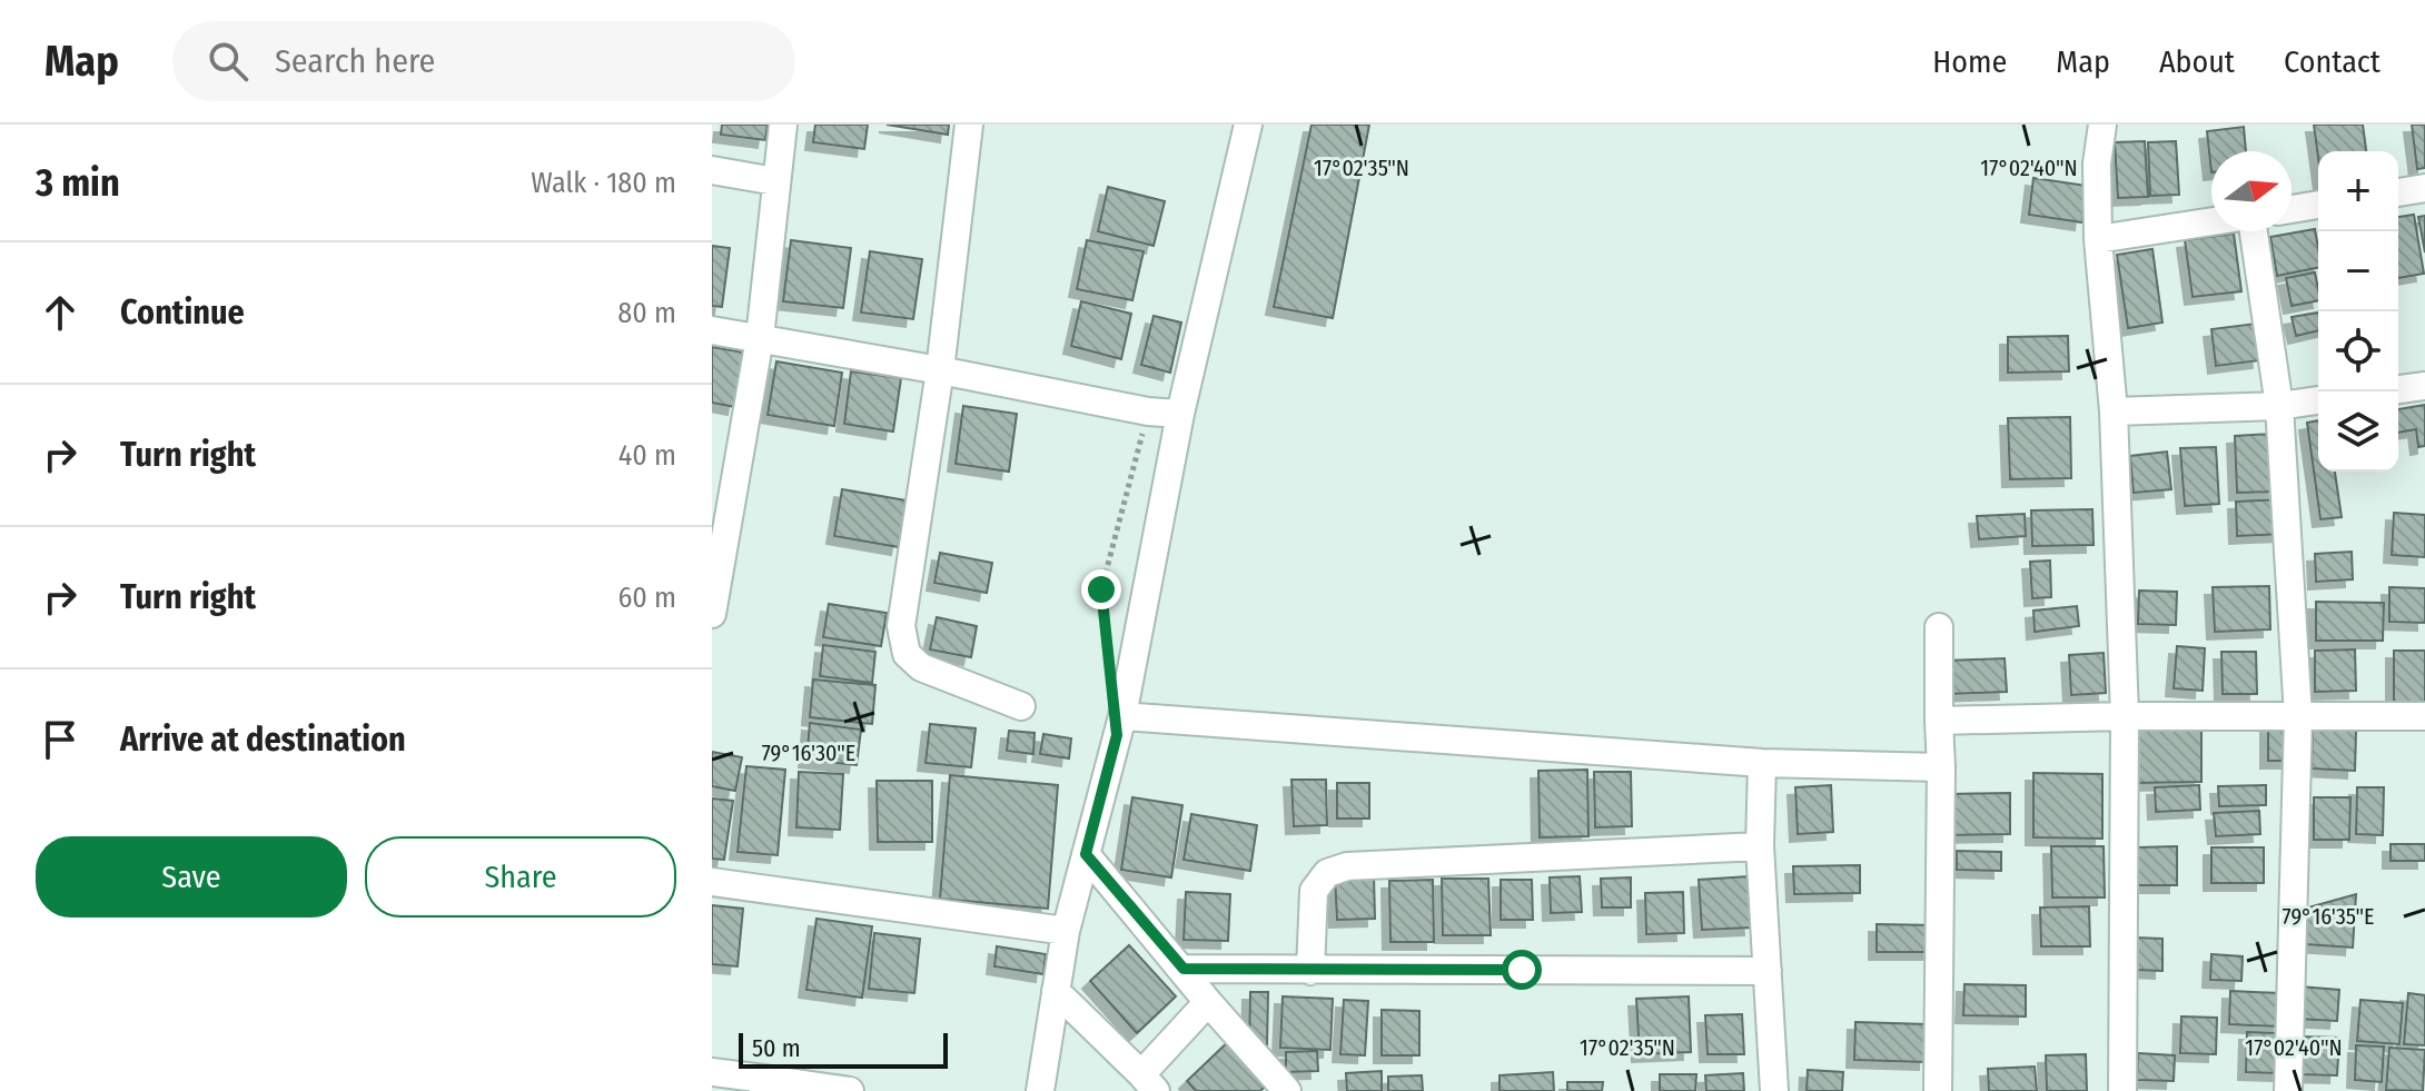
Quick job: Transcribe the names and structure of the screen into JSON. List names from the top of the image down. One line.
{"scale_bar":"50 m","north":"right","page":{"header":"Map","search":"Search here","nav":["Home","Map","About","Contact"],"heading":["3 min","Walk · 180 m"],"map_buttons":["+","−"],"list":[["Continue","80 m"],["Turn right","40 m"],["Turn right","60 m"],"Arrive at destination"],"buttons":["Save","Share"],"scale":"50 m"},"coordinates":["17°02'35\"N","17°02'40\"N","79°16'30\"E","79°16'35\"E"]}
